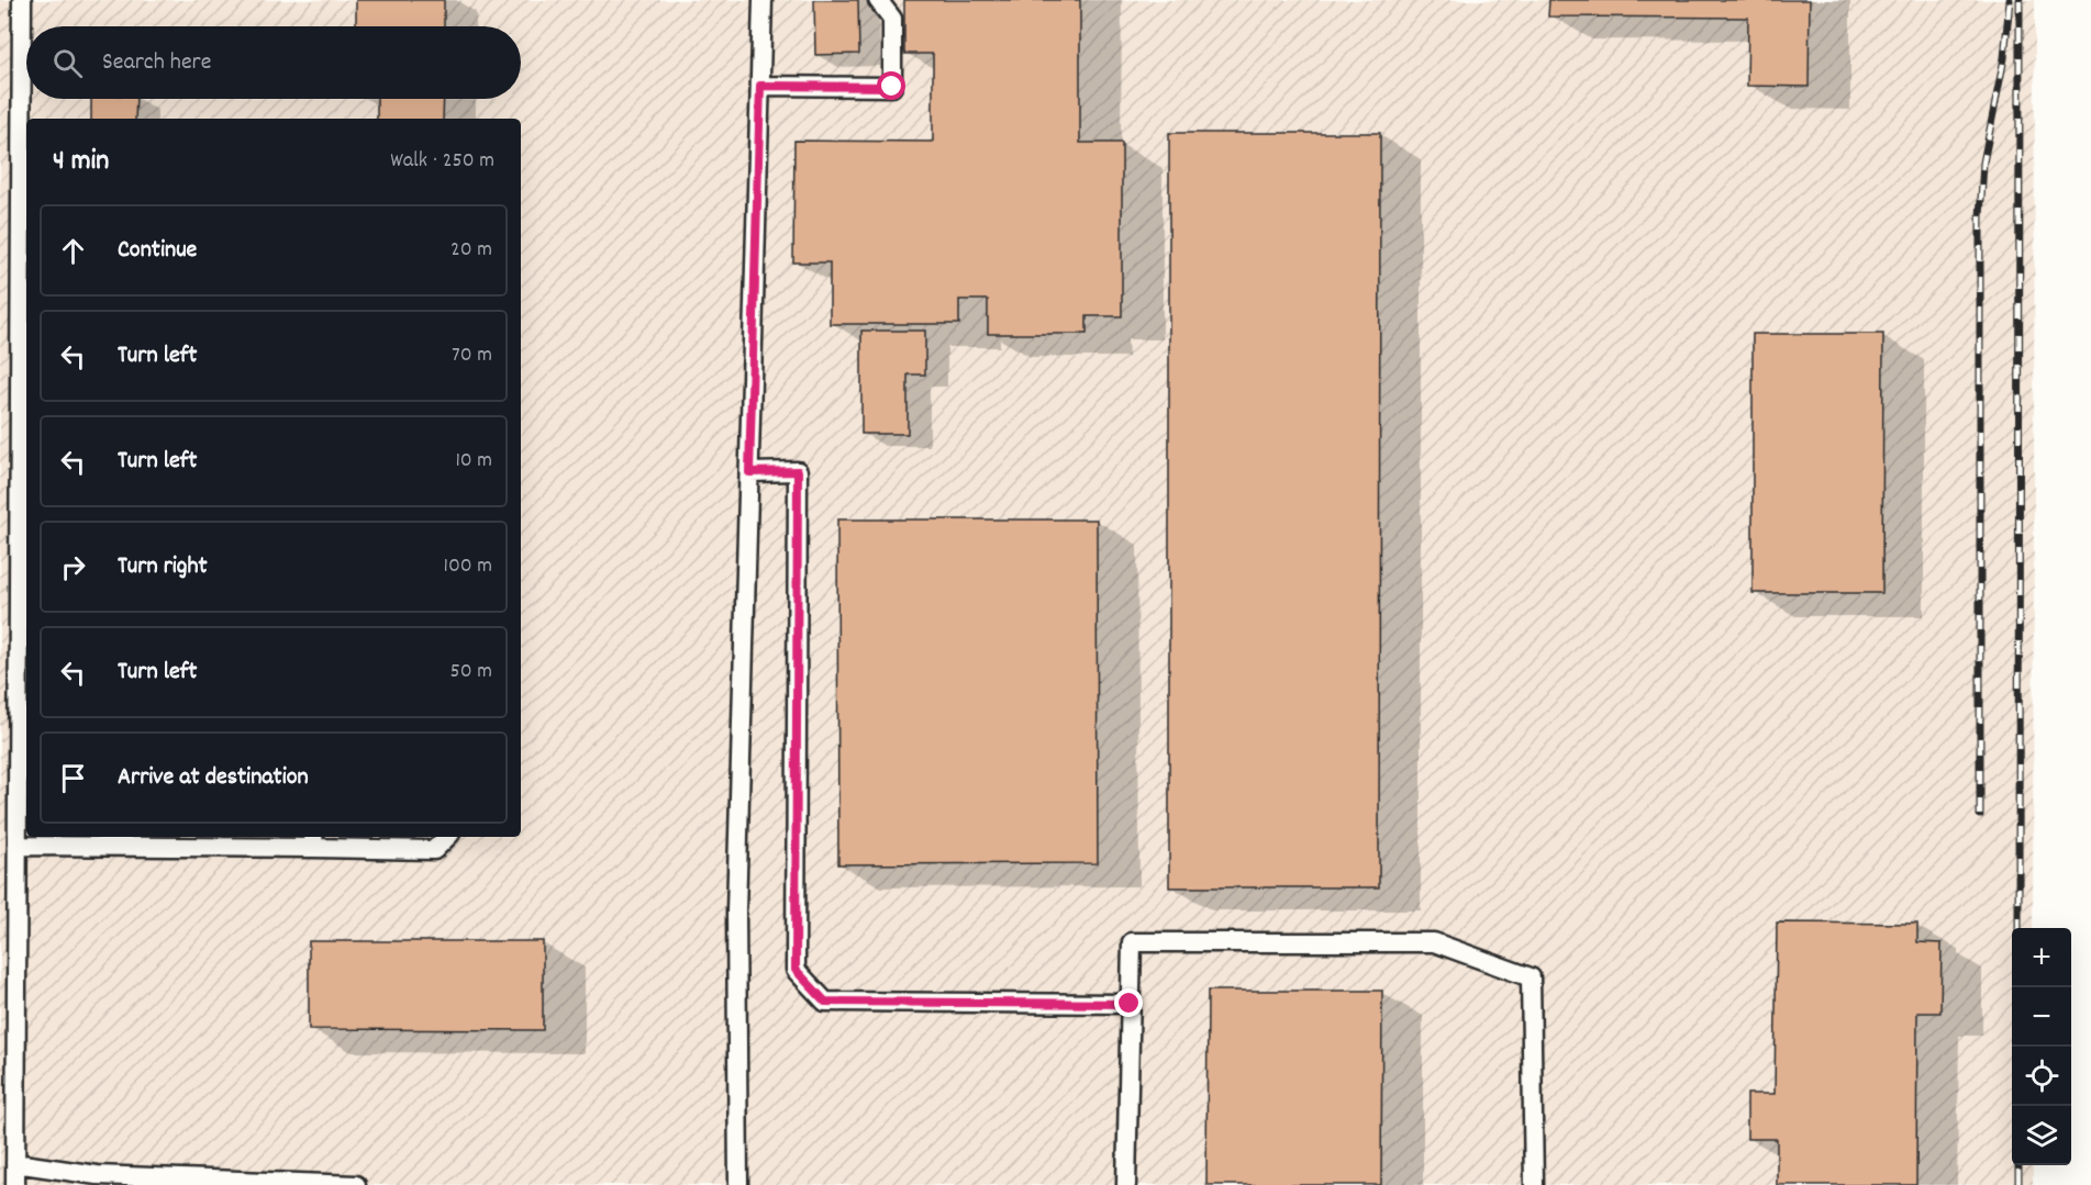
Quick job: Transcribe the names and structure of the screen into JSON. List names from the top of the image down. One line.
{"page":{"search":"Search here","heading":["4 min","Walk · 250 m"],"list":[["Continue","20 m"],["Turn left","70 m"],["Turn left","10 m"],["Turn right","100 m"],["Turn left","50 m"],"Arrive at destination"],"map_buttons":["+","−"]}}
